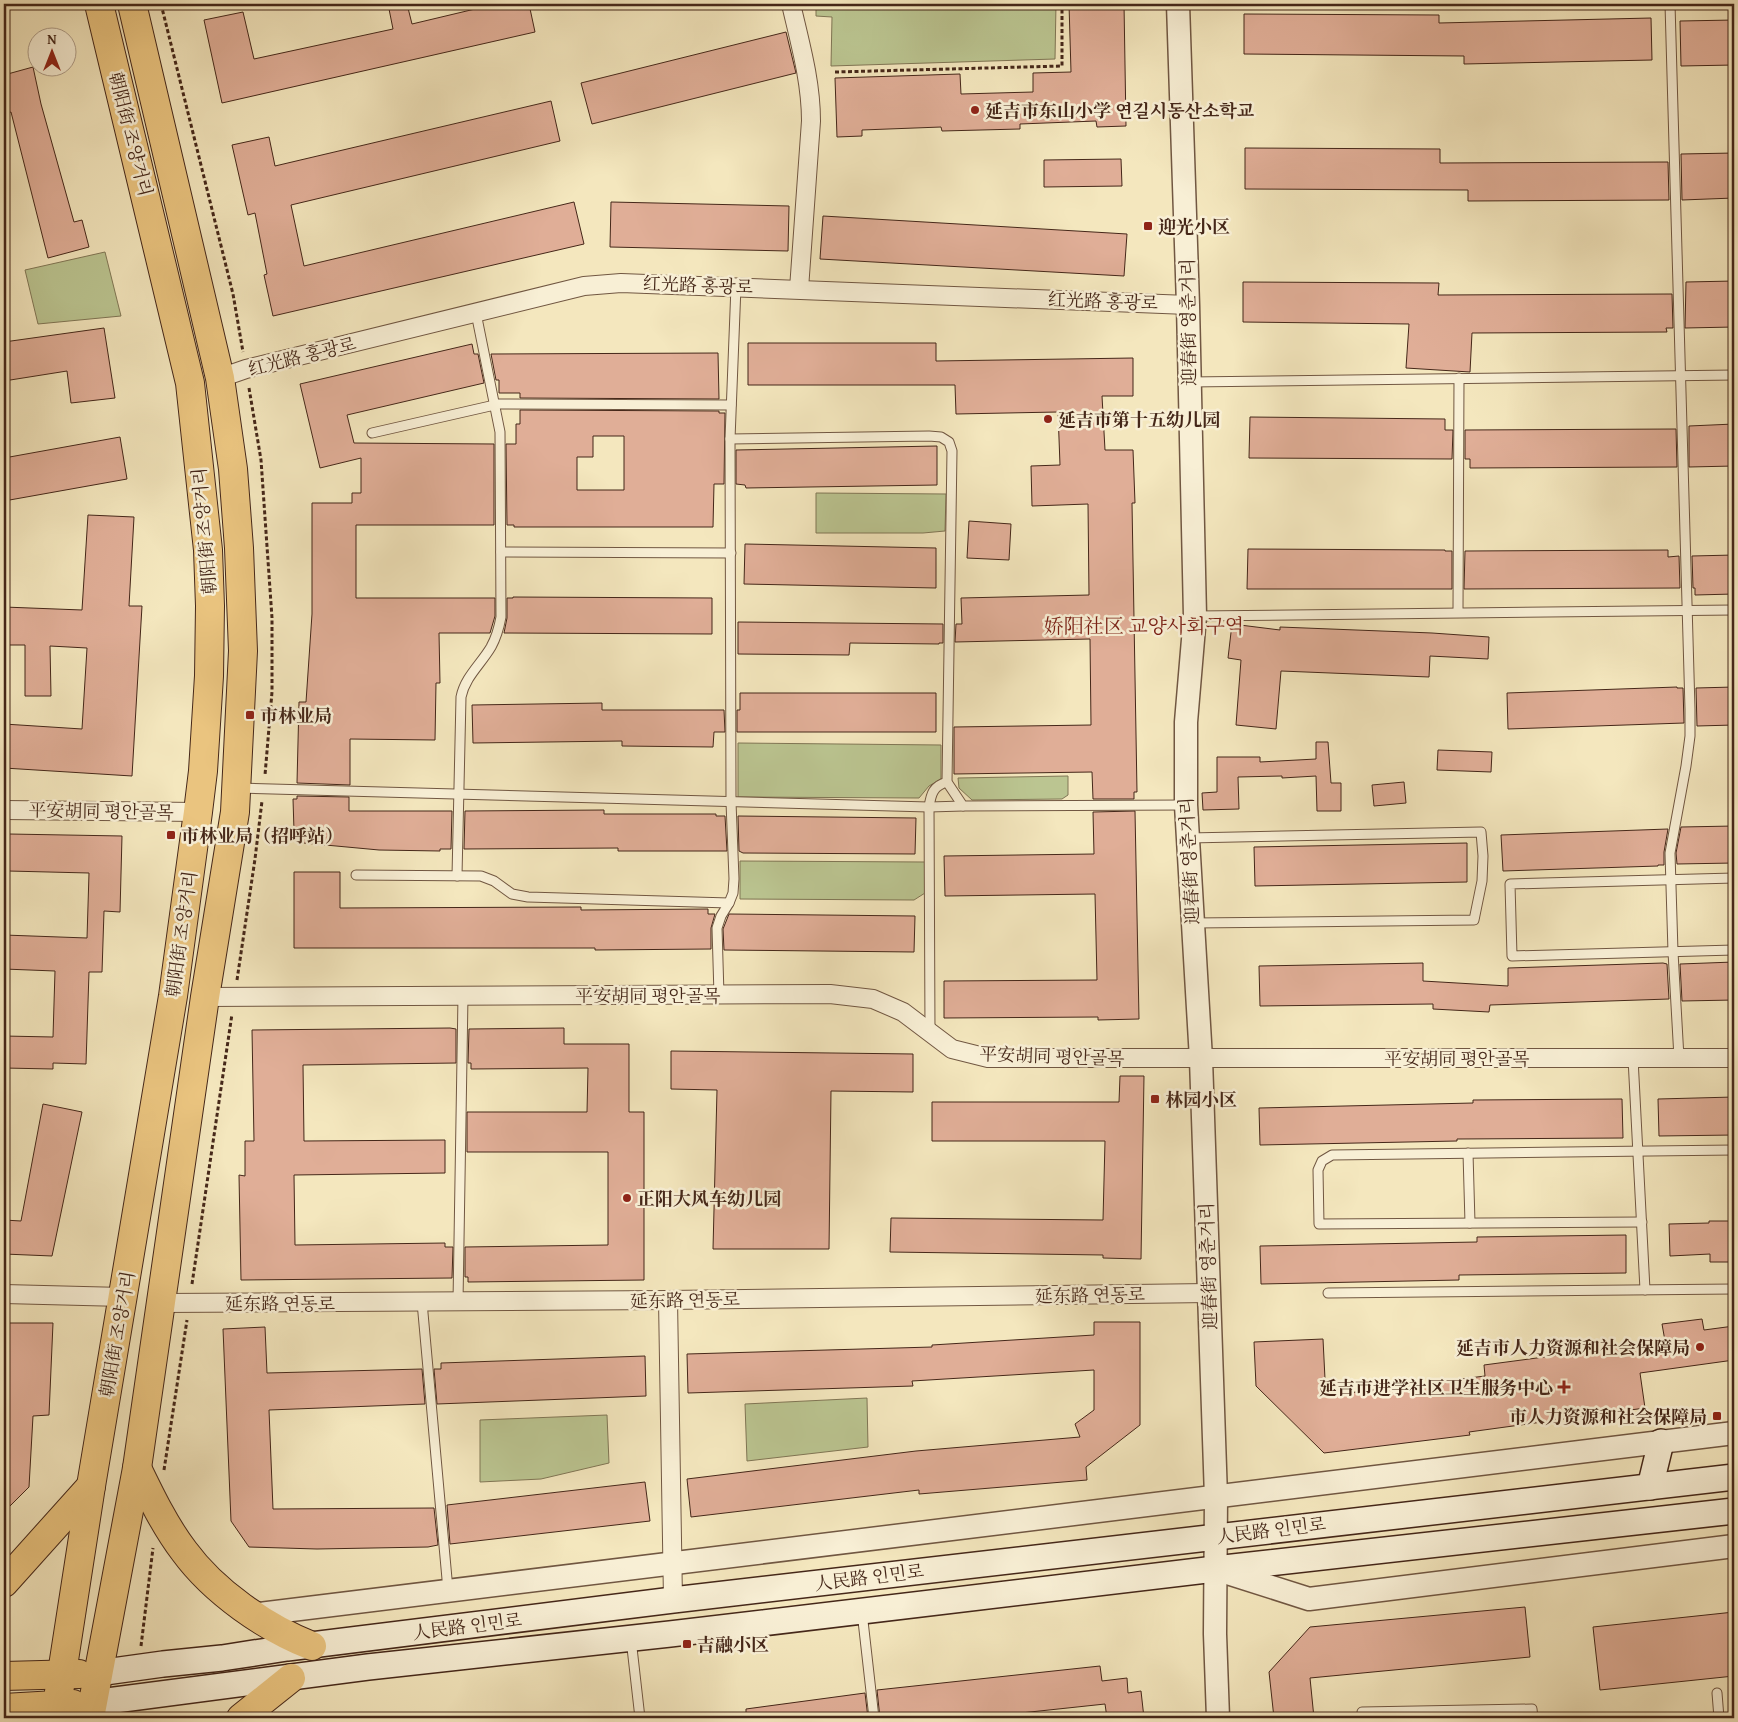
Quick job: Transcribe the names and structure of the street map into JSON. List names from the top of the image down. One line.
{"streets":{"main road":["朝阳街 조양거리","人民路 인민로"],"street":["红光路 홍광로","迎春街 영춘거리","平安胡同 평안골목","延东路 연동로"]},"crossings":[["朝阳街 조양거리","红光路 홍광로"],["朝阳街 조양거리","平安胡同 평안골목"],["朝阳街 조양거리","延东路 연동로"],["朝阳街 조양거리","人民路 인민로"],["红光路 홍광로","迎春街 영춘거리"],["迎春街 영춘거리","平安胡同 평안골목"],["迎春街 영춘거리","延东路 연동로"],["迎春街 영춘거리","人民路 인민로"]],"districts":["娇阳社区 교양사회구역"],"places":{"other":["延吉市东山小学 연길시동산소학교","延吉市第十五幼儿园","正阳大风车幼儿园","延吉市人力资源和社会保障局"],"transit":["迎光小区","市林业局","市林业局（招呼站）","林园小区","市人力资源和社会保障局","吉融小区"],"health":["延吉市进学社区卫生服务中心"]},"north":"top"}
